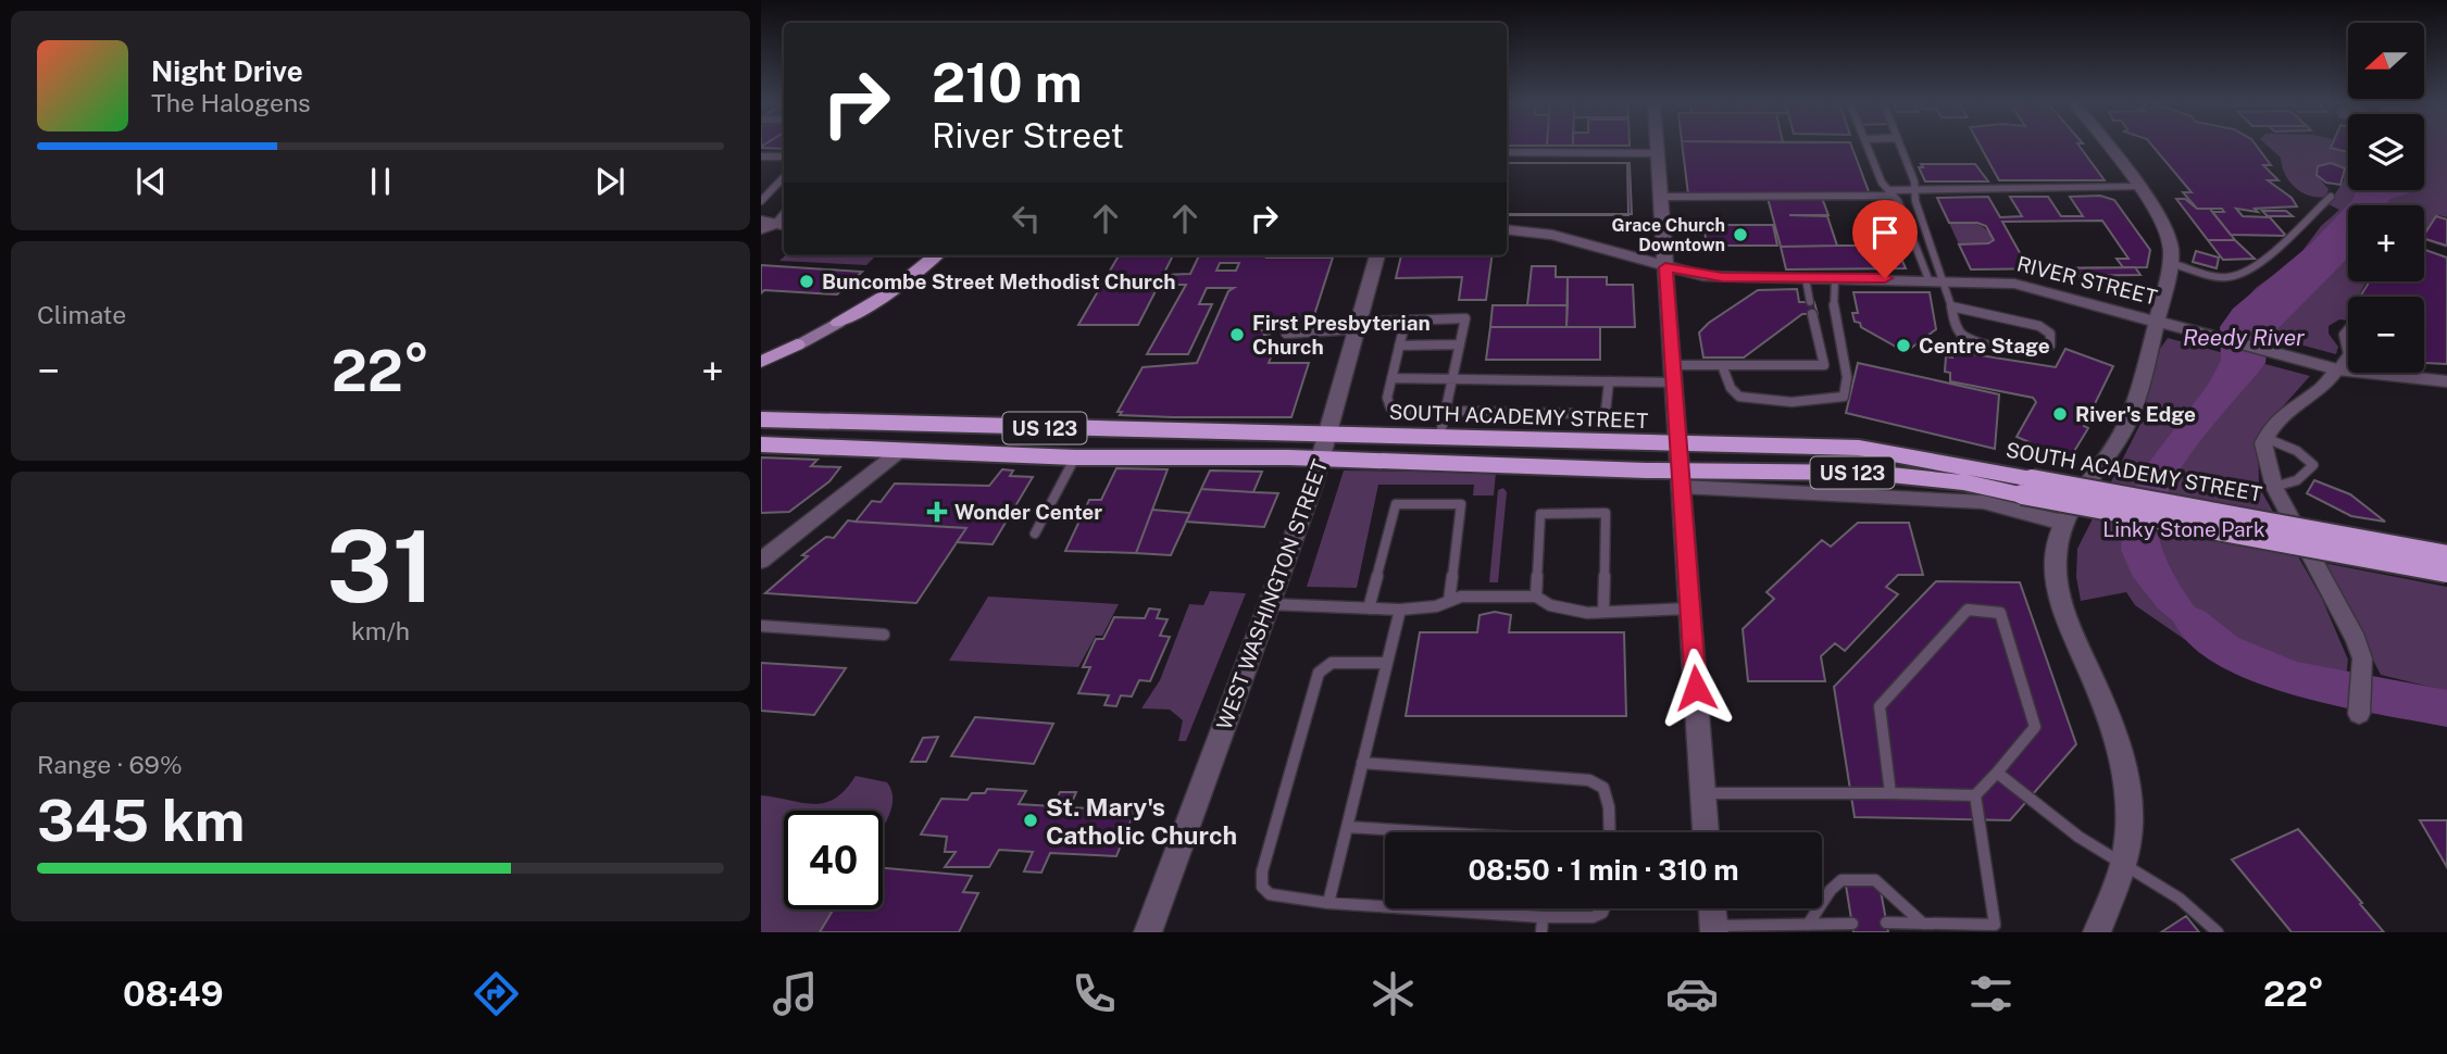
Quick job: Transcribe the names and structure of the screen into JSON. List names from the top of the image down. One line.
{"streets":{"highway":["SOUTH ACADEMY STREET","US 123"],"street":["RIVER STREET","WEST WASHINGTON STREET"]},"crossings":[["SOUTH ACADEMY STREET","US 123"],["SOUTH ACADEMY STREET","WEST WASHINGTON STREET"],["US 123","WEST WASHINGTON STREET"]],"water":["Reedy River"],"parks":["Linky Stone Park"],"places":{"other":["Grace Church Downtown","Buncombe Street Methodist Church","First Presbyterian Church","Centre Stage","River's Edge","St. Mary's Catholic Church"],"health":["Wonder Center"]},"north":"left","page":{"map_buttons":["+","−"],"turn":["210 m","River Street"],"song":["Night Drive","The Halogens"],"tile":["Climate",["31","km/h"],["Range · 69%","345 km"]],"heat":["−","22°","+"],"limit":"40","trip":"08:50 · 1 min · 310 m","tabs":["08:49","22°"]}}
